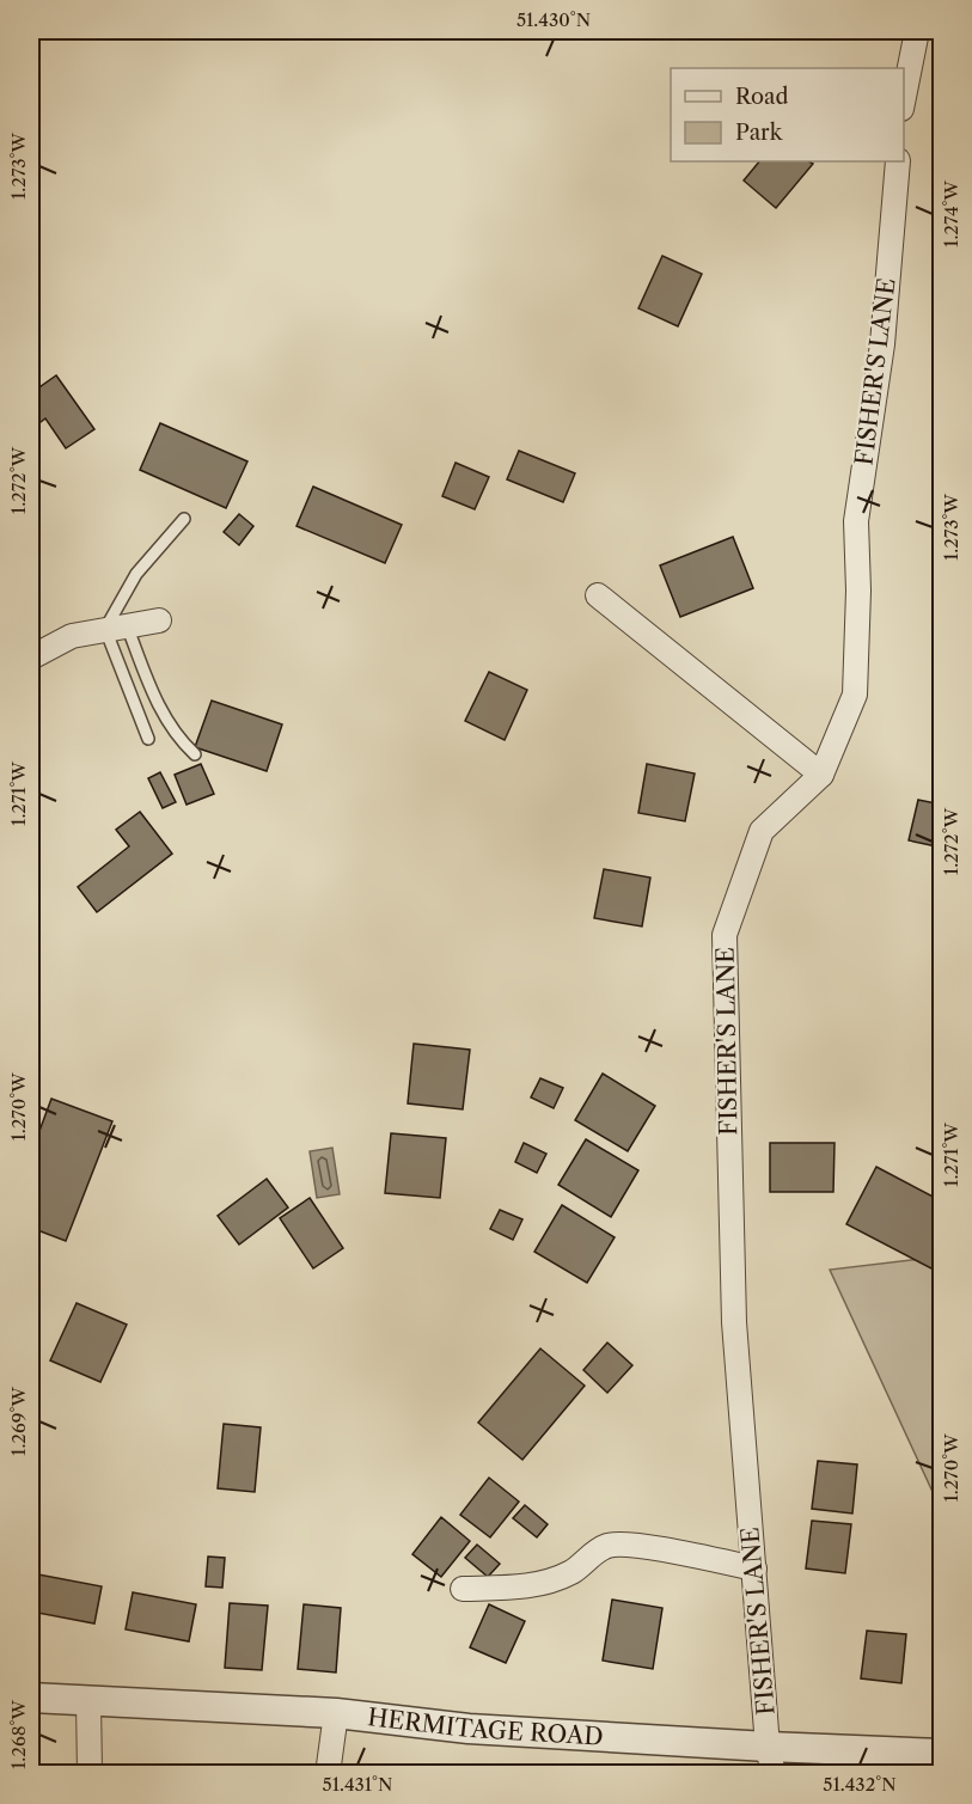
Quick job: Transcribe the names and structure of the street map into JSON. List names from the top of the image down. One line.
{"streets":{"street":["FISHER'S LANE","HERMITAGE ROAD"]},"crossings":[["FISHER'S LANE","HERMITAGE ROAD"]],"legend":["Road","Park"],"coordinates":["51.430°N","1.273°W","1.274°W","1.272°W","1.271°W","1.270°W","1.269°W","1.268°W","51.431°N","51.432°N"]}
